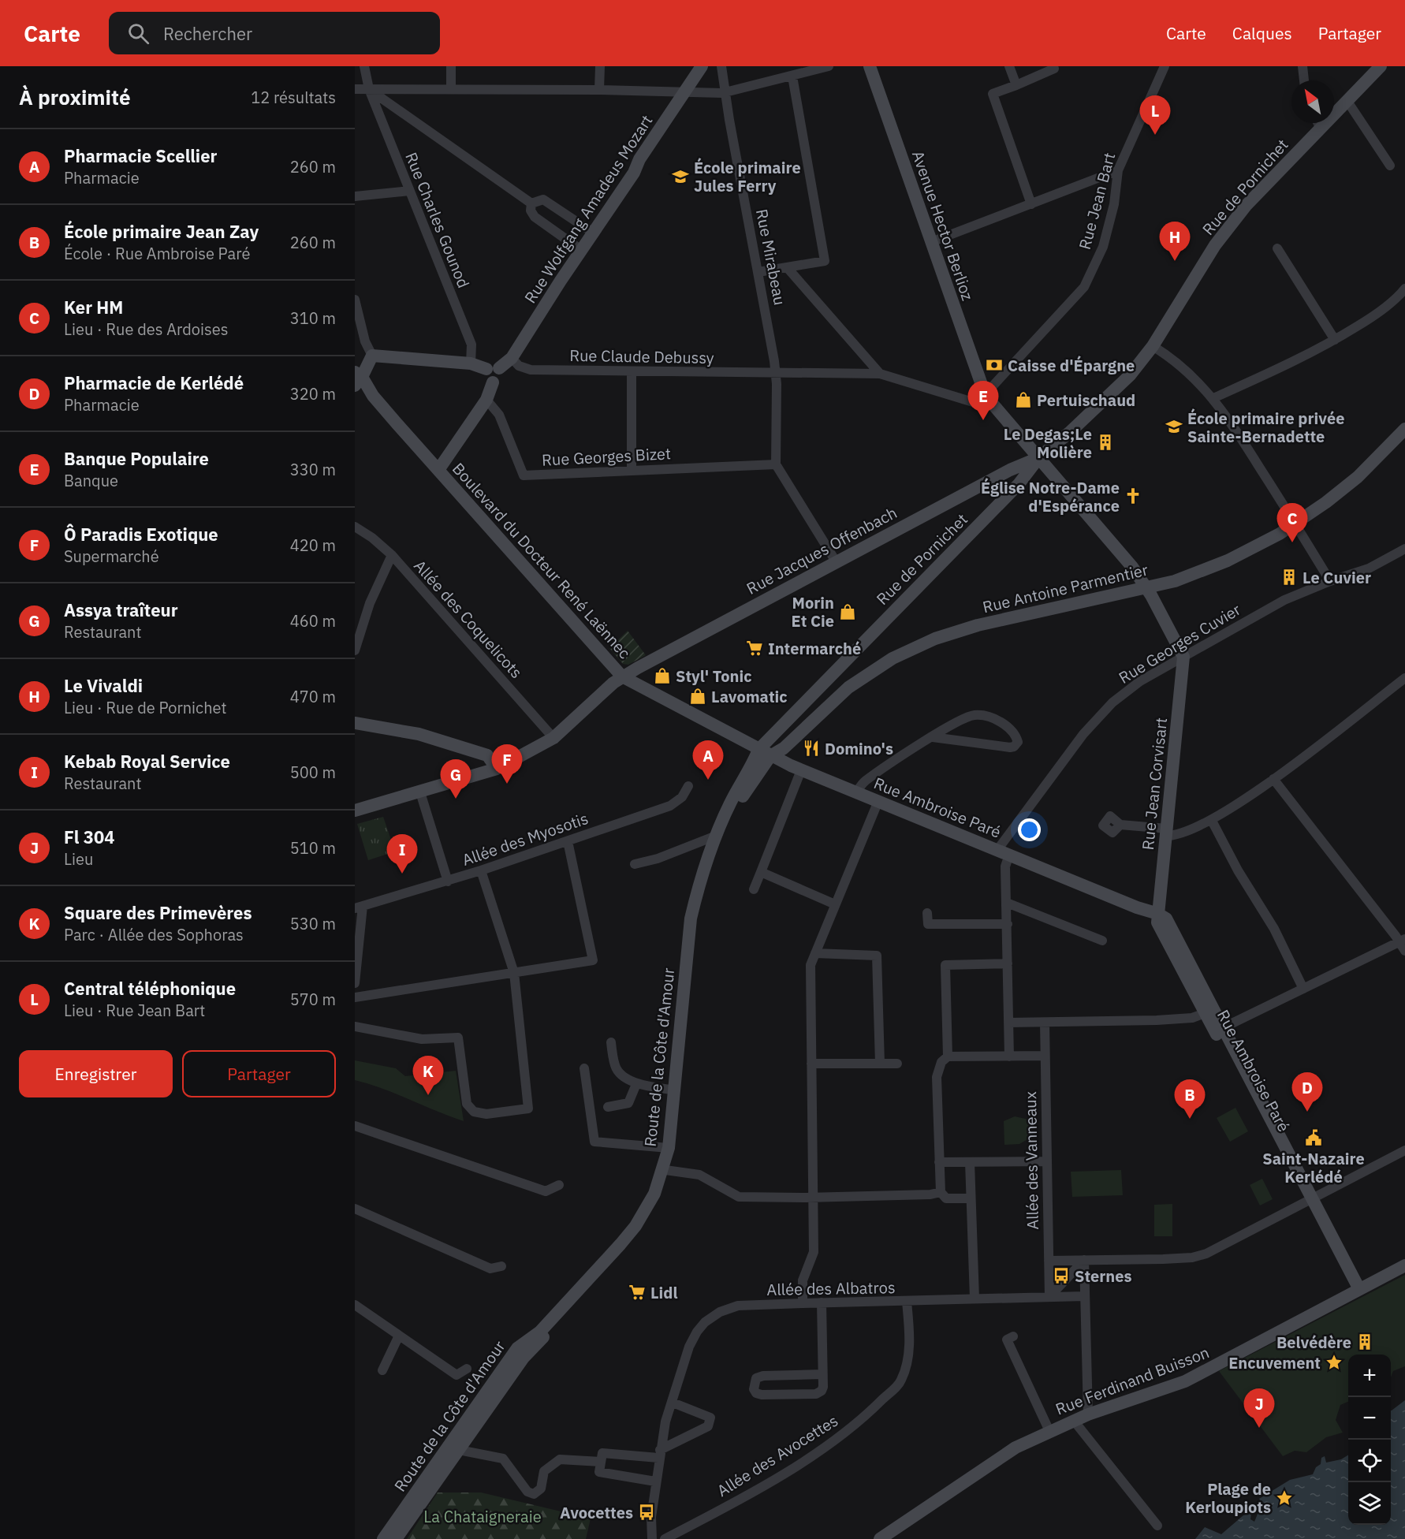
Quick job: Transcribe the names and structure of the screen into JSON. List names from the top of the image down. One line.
{"streets":{"street":["Rue de Pornichet","Rue Jean Bart","Rue Wolfgang Amadeus Mozart","Rue Charles Gounod","Avenue Hector Berlioz","Rue Mirabeau","Rue Claude Debussy","Rue Georges Bizet","Rue Jacques Offenbach","Boulevard du Docteur René Laënnec","Rue Antoine Parmentier","Allée des Coquelicots","Rue Georges Cuvier","Rue Jean Corvisart","Rue Ambroise Paré","Allée des Myosotis","Route de la Côte d'Amour","Allée des Vanneaux","Allée des Albatros","Rue Ferdinand Buisson","Allée des Avocettes"]},"crossings":[["Rue de Pornichet","Rue Jacques Offenbach"],["Rue de Pornichet","Boulevard du Docteur René Laënnec"],["Rue de Pornichet","Rue Antoine Parmentier"],["Rue de Pornichet","Rue Ambroise Paré"],["Rue de Pornichet","Route de la Côte d'Amour"],["Rue Jean Bart","Avenue Hector Berlioz"],["Rue Wolfgang Amadeus Mozart","Rue Claude Debussy"],["Rue Mirabeau","Rue Claude Debussy"],["Rue Mirabeau","Rue Georges Bizet"],["Rue Jacques Offenbach","Boulevard du Docteur René Laënnec"],["Rue Jacques Offenbach","Allée des Coquelicots"],["Boulevard du Docteur René Laënnec","Rue Antoine Parmentier"],["Boulevard du Docteur René Laënnec","Rue Ambroise Paré"],["Boulevard du Docteur René Laënnec","Route de la Côte d'Amour"],["Rue Antoine Parmentier","Rue Ambroise Paré"],["Rue Antoine Parmentier","Route de la Côte d'Amour"],["Rue Georges Cuvier","Rue Jean Corvisart"],["Rue Georges Cuvier","Rue Ambroise Paré"],["Rue Jean Corvisart","Rue Ambroise Paré"],["Rue Ambroise Paré","Route de la Côte d'Amour"],["Rue Ambroise Paré","Rue Ferdinand Buisson"],["Allée des Vanneaux","Allée des Albatros"],["Allée des Albatros","Allée des Avocettes"]],"parks":["La Chataigneraie"],"places":{"school or university":["École primaire Jules Ferry","École primaire privée Sainte-Bernadette"],"bank":["Caisse d'Épargne"],"shop":["Pertuischaud","Morin Et Cie","Styl' Tonic","Lavomatic"],"building":["Le Degas;Le Molière","Le Cuvier","Belvédère"],"church":["Église Notre-Dame d'Espérance"],"supermarket":["Intermarché","Lidl"],"restaurant":["Domino's"],"public building":["Saint-Nazaire Kerlédé"],"bus stop":["Sternes","Avocettes"],"place":["Encuvement","Plage de Kerloupiots"]},"north":"top left","page":{"header":"Carte","search":"Rechercher","nav":["Carte","Calques","Partager"],"heading":["À proximité","12 résultats"],"pins":["L","H","E","C","A","F","G","I","K","D","B","J"],"list":[{"mark":"A","name":"Pharmacie Scellier","note":"Pharmacie","value":"260 m"},{"mark":"B","name":"École primaire Jean Zay","note":"École · Rue Ambroise Paré","value":"260 m"},{"mark":"C","name":"Ker HM","note":"Lieu · Rue des Ardoises","value":"310 m"},{"mark":"D","name":"Pharmacie de Kerlédé","note":"Pharmacie","value":"320 m"},{"mark":"E","name":"Banque Populaire","note":"Banque","value":"330 m"},{"mark":"F","name":"Ô Paradis Exotique","note":"Supermarché","value":"420 m"},{"mark":"G","name":"Assya traîteur","note":"Restaurant","value":"460 m"},{"mark":"H","name":"Le Vivaldi","note":"Lieu · Rue de Pornichet","value":"470 m"},{"mark":"I","name":"Kebab Royal Service","note":"Restaurant","value":"500 m"},{"mark":"J","name":"Fl 304","note":"Lieu","value":"510 m"},{"mark":"K","name":"Square des Primevères","note":"Parc · Allée des Sophoras","value":"530 m"},{"mark":"L","name":"Central téléphonique","note":"Lieu · Rue Jean Bart","value":"570 m"}],"buttons":["Enregistrer","Partager"],"map_buttons":["+","−"]}}
